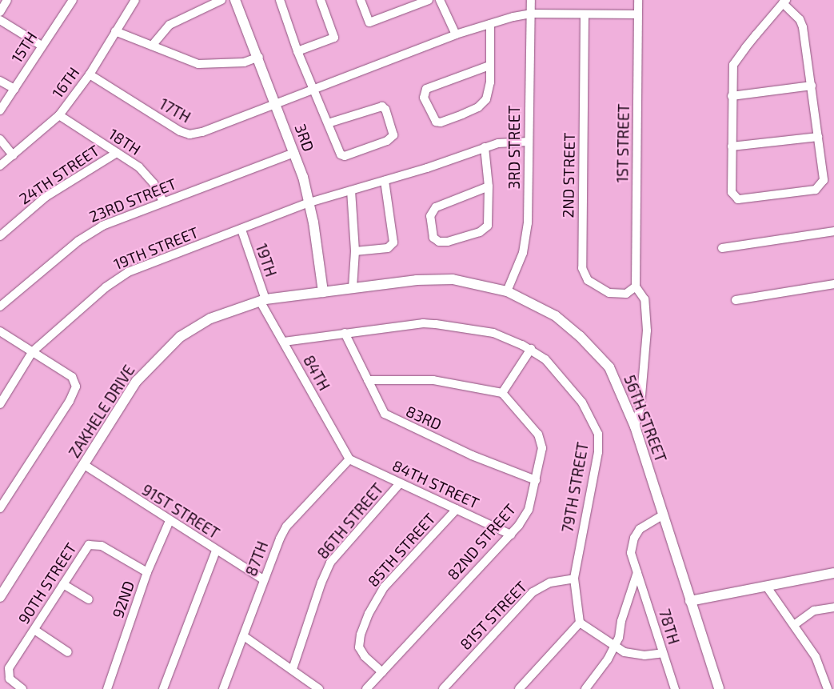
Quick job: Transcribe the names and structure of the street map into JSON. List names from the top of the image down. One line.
{"streets":{"street":["15TH","16TH","17TH","3RD","18TH","1ST STREET","3RD STREET","24TH STREET","2ND STREET","23RD STREET","19TH STREET","19TH","84TH","ZAKHELE DRIVE","83RD","56TH STREET","84TH STREET","79TH STREET","91ST STREET","86TH STREET","82ND STREET","85TH STREET","87TH","90TH STREET","92ND","81ST STREET","78TH"]},"crossings":[["16TH","17TH"],["16TH","18TH"],["17TH","3RD"],["3RD","23RD STREET"],["3RD","19TH STREET"],["3RD","ZAKHELE DRIVE"],["3RD","56TH STREET"],["18TH","24TH STREET"],["18TH","23RD STREET"],["1ST STREET","2ND STREET"],["3RD STREET","19TH STREET"],["3RD STREET","56TH STREET"],["19TH STREET","19TH"],["19TH","84TH"],["19TH","ZAKHELE DRIVE"],["84TH","ZAKHELE DRIVE"],["84TH","84TH STREET"],["84TH","79TH STREET"],["84TH","87TH"],["ZAKHELE DRIVE","56TH STREET"],["ZAKHELE DRIVE","91ST STREET"],["83RD","79TH STREET"],["83RD","82ND STREET"],["56TH STREET","78TH"],["84TH STREET","86TH STREET"],["84TH STREET","82ND STREET"],["84TH STREET","85TH STREET"],["84TH STREET","87TH"],["79TH STREET","81ST STREET"],["91ST STREET","87TH"],["91ST STREET","92ND"],["82ND STREET","85TH STREET"],["90TH STREET","92ND"]]}
